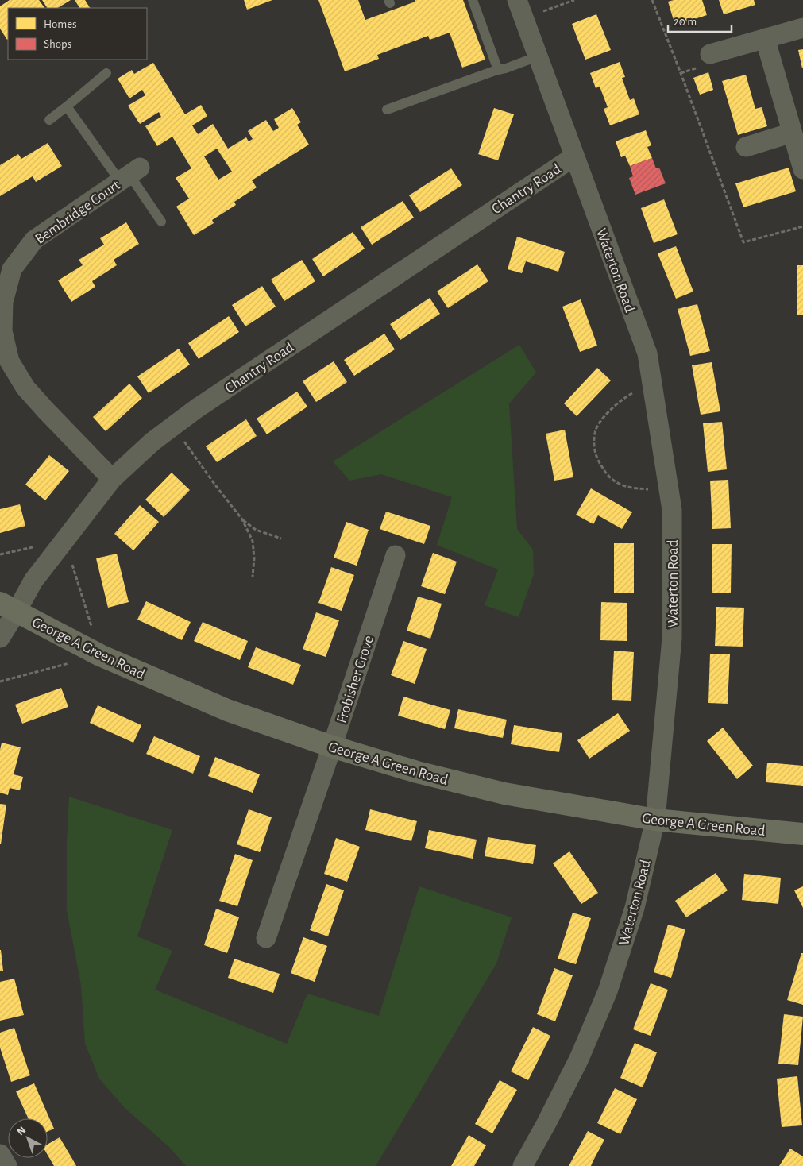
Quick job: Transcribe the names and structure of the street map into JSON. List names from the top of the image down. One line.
{"streets":{"main road":["George A Green Road"],"street":["Chantry Road","Bembridge Court","Waterton Road","Frobisher Grove"]},"crossings":[["Chantry Road","Bembridge Court"],["Chantry Road","Waterton Road"],["Chantry Road","George A Green Road"],["Waterton Road","George A Green Road"],["George A Green Road","Frobisher Grove"]],"legend":["Homes","Shops"],"scale_bar":"20 m","north":"top left"}
